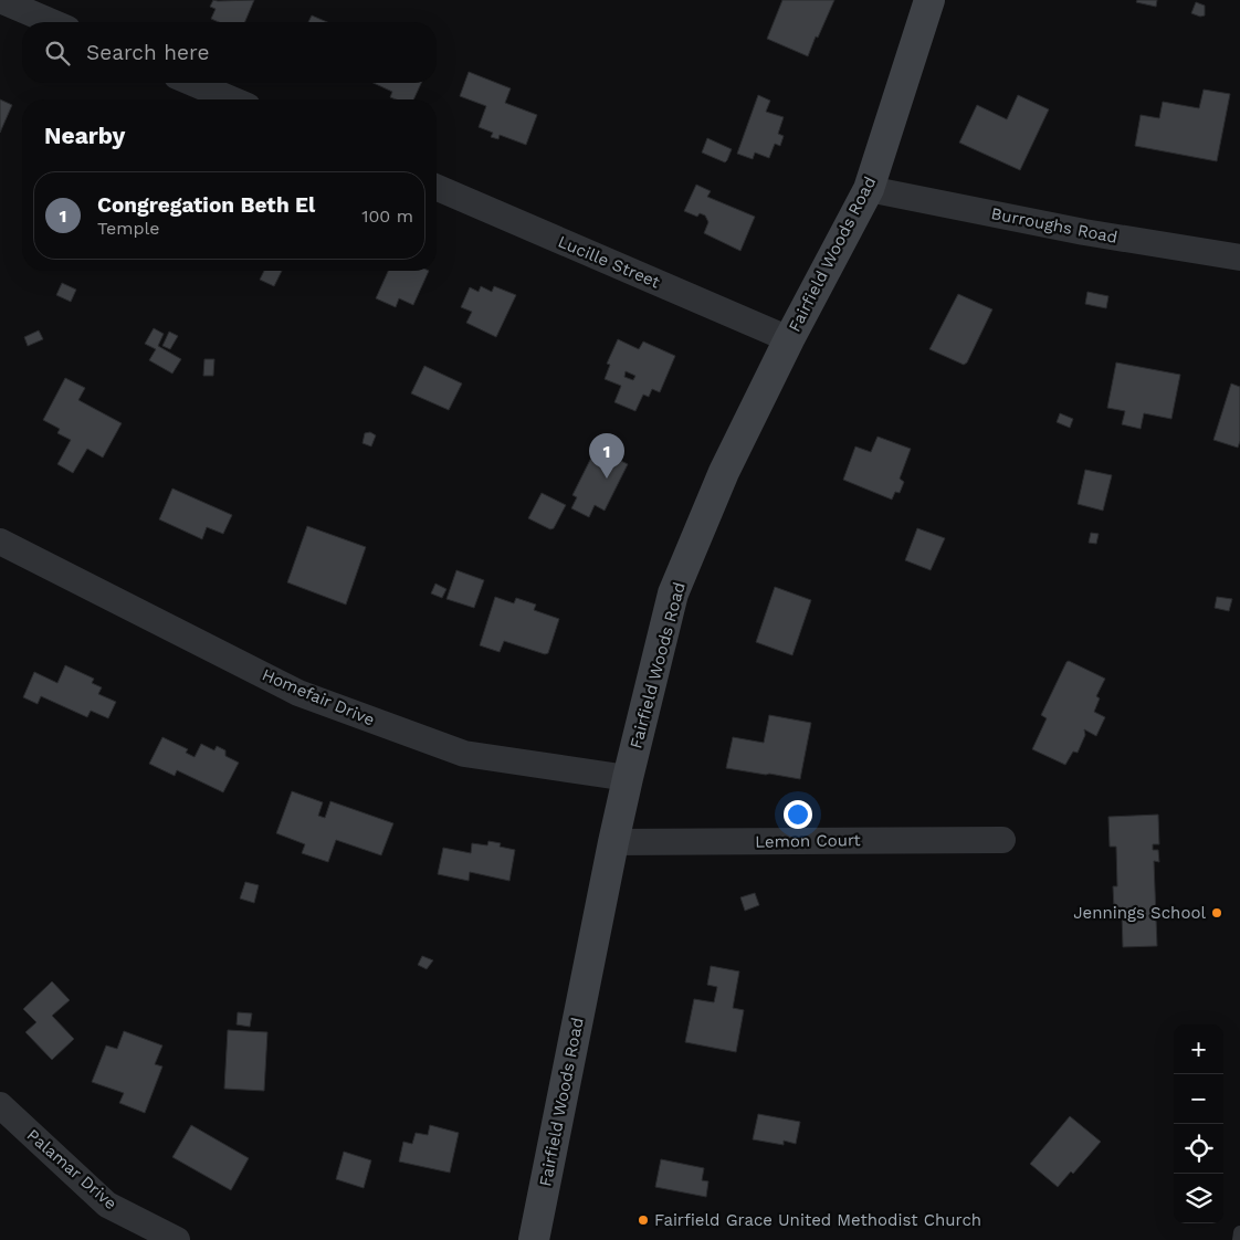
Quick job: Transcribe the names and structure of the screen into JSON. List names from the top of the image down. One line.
{"streets":{"main road":["Fairfield Woods Road"],"street":["Burroughs Road","Lucille Street","Homefair Drive","Lemon Court","Palamar Drive"]},"crossings":[["Burroughs Road","Fairfield Woods Road"],["Fairfield Woods Road","Lucille Street"],["Fairfield Woods Road","Homefair Drive"],["Fairfield Woods Road","Lemon Court"]],"places":["Jennings School","Fairfield Grace United Methodist Church"],"page":{"search":"Search here","heading":"Nearby","list":[{"mark":"1","name":"Congregation Beth El","note":"Temple","value":"100 m"}],"pins":"1","map_buttons":["+","−"]}}
